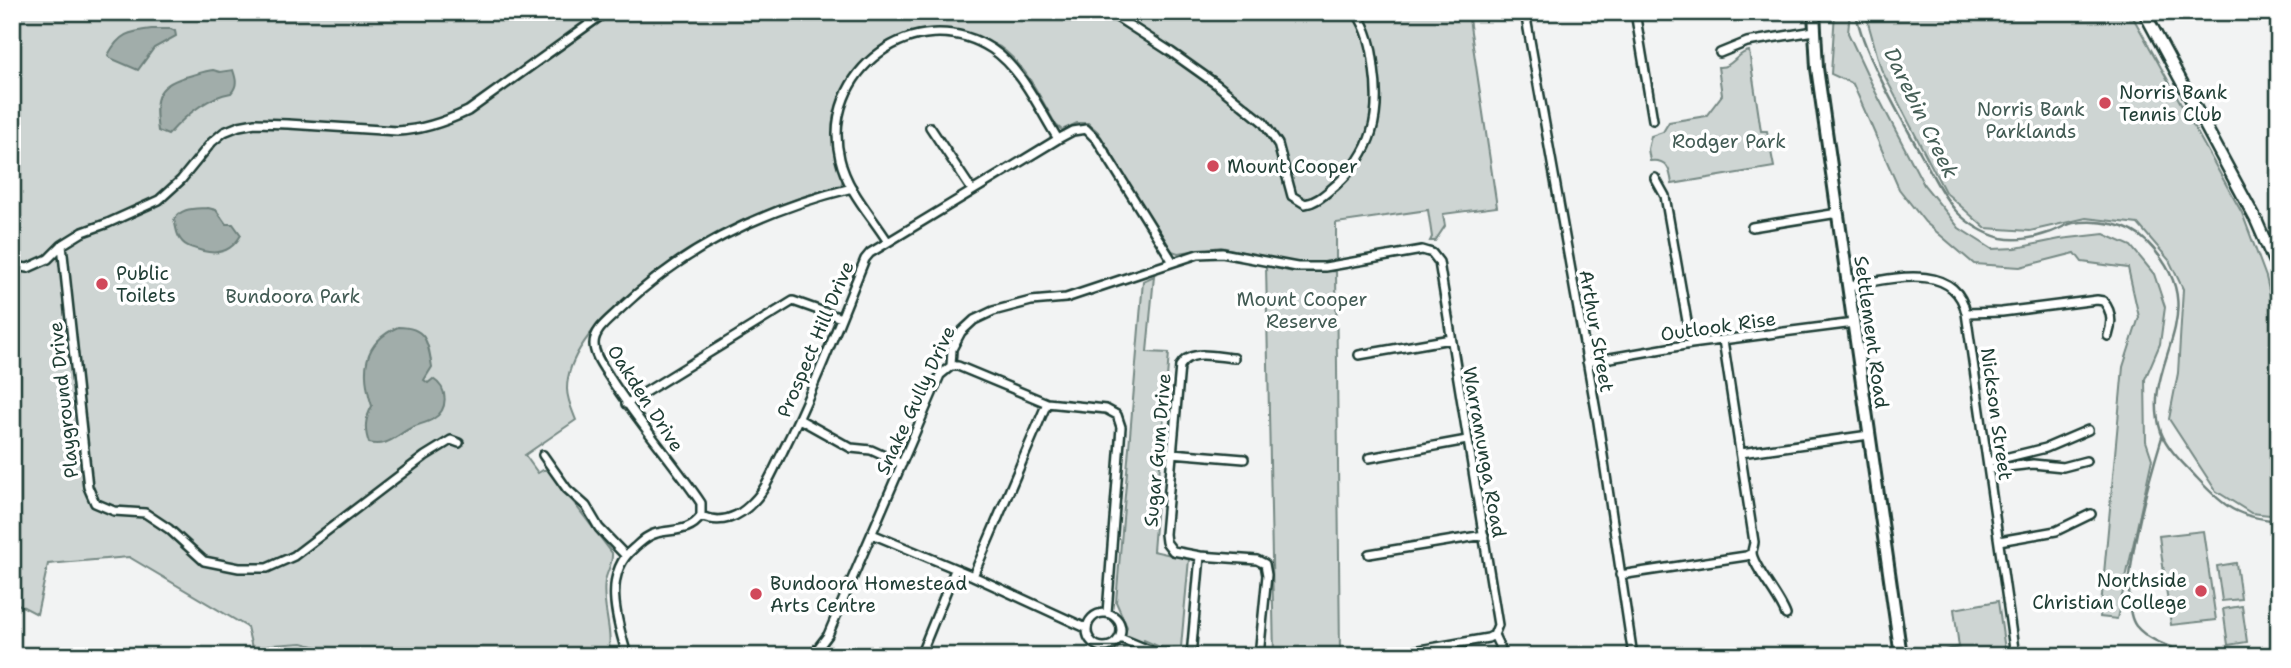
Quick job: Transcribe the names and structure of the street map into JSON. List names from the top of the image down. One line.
{"streets":{"main road":["Settlement Road"],"street":["Outlook Rise","Arthur Street","Prospect Hill Drive","Oakden Drive","Playground Drive","Snake Gully Drive","Nickson Street","Sugar Gum Drive","Warramunga Road"]},"crossings":[["Outlook Rise","Arthur Street"],["Outlook Rise","Settlement Road"],["Settlement Road","Nickson Street"],["Prospect Hill Drive","Oakden Drive"],["Prospect Hill Drive","Snake Gully Drive"],["Snake Gully Drive","Warramunga Road"]],"water":["Darebin Creek"],"parks":["Norris Bank Parklands","Rodger Park","Bundoora Park","Mount Cooper Reserve"],"places":["Norris Bank Tennis Club","Mount Cooper","Public Toilets","Northside Christian College","Bundoora Homestead Arts Centre"]}
